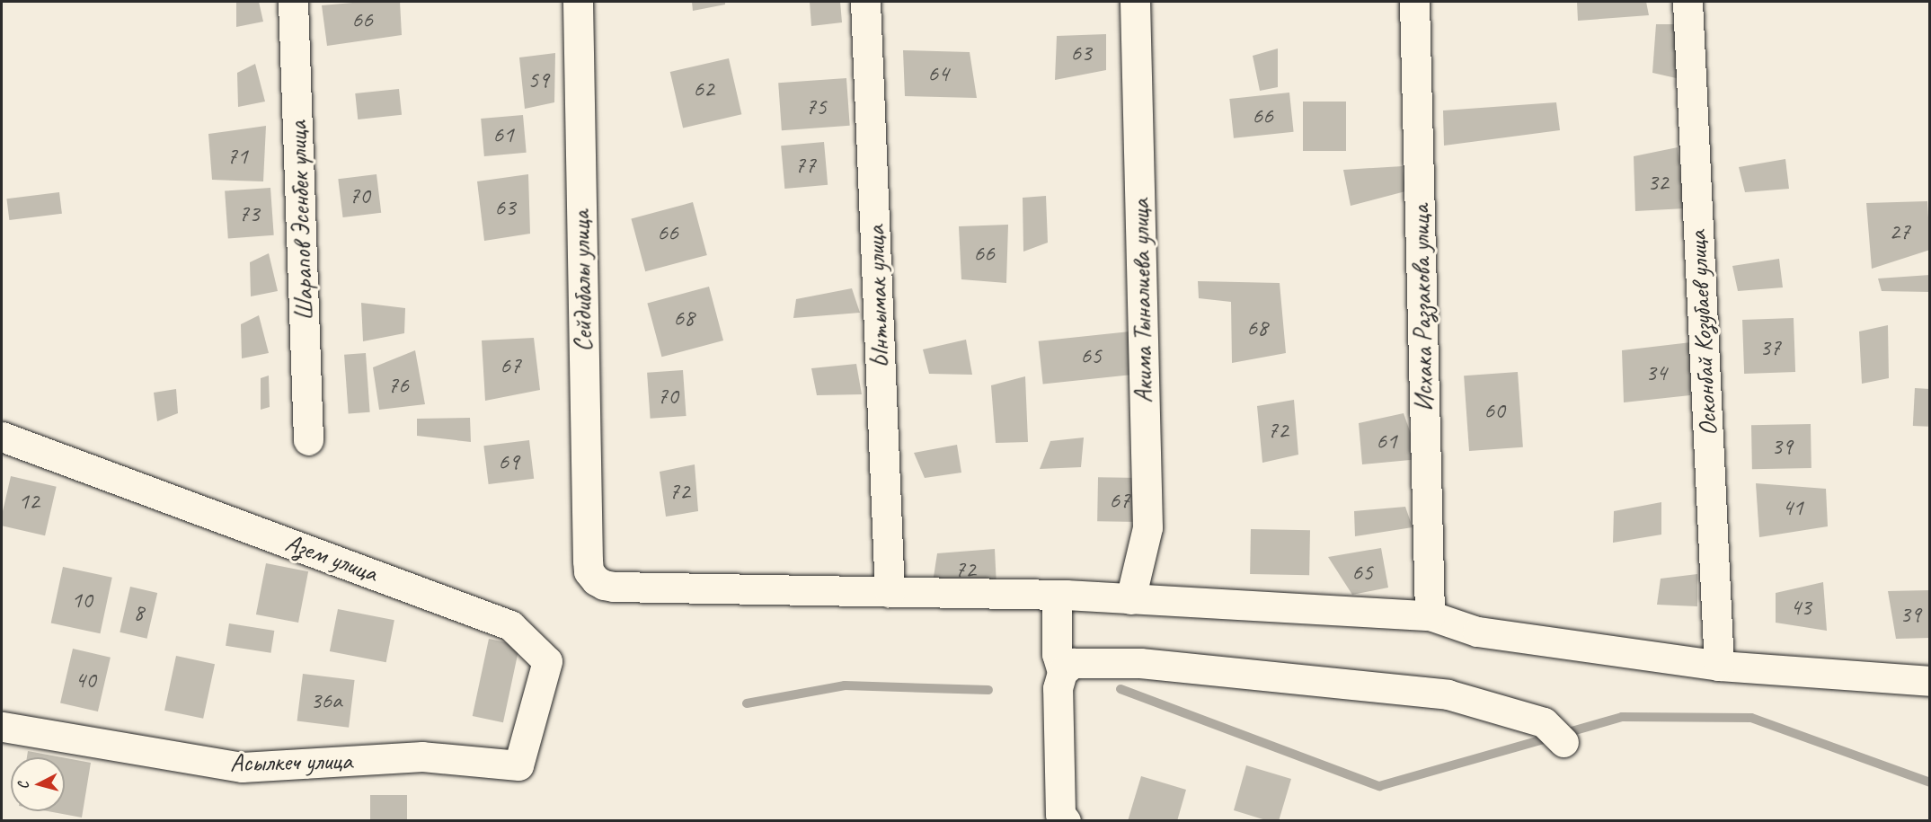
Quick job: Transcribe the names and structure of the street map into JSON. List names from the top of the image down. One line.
{"streets":{"street":["Шарапов Эсенбек улица","Сейдибалы улица","Ынтымак улица","Акима Тыналиева улица","Исхака Раззакова улица","Осконбай Козубаев улица","Азем улица","Асылкеч улица"]},"crossings":[["Сейдибалы улица","Ынтымак улица"],["Азем улица","Асылкеч улица"]],"house_numbers":["66","63","64","59","62","75","66","61","71","77","32","70","63","73","27","66","66","68","68","37","65","67","34","76","70","60","72","61","39","69","72","67","12","41","72","65","10","43","8","39","40","36а"],"north":"left"}
